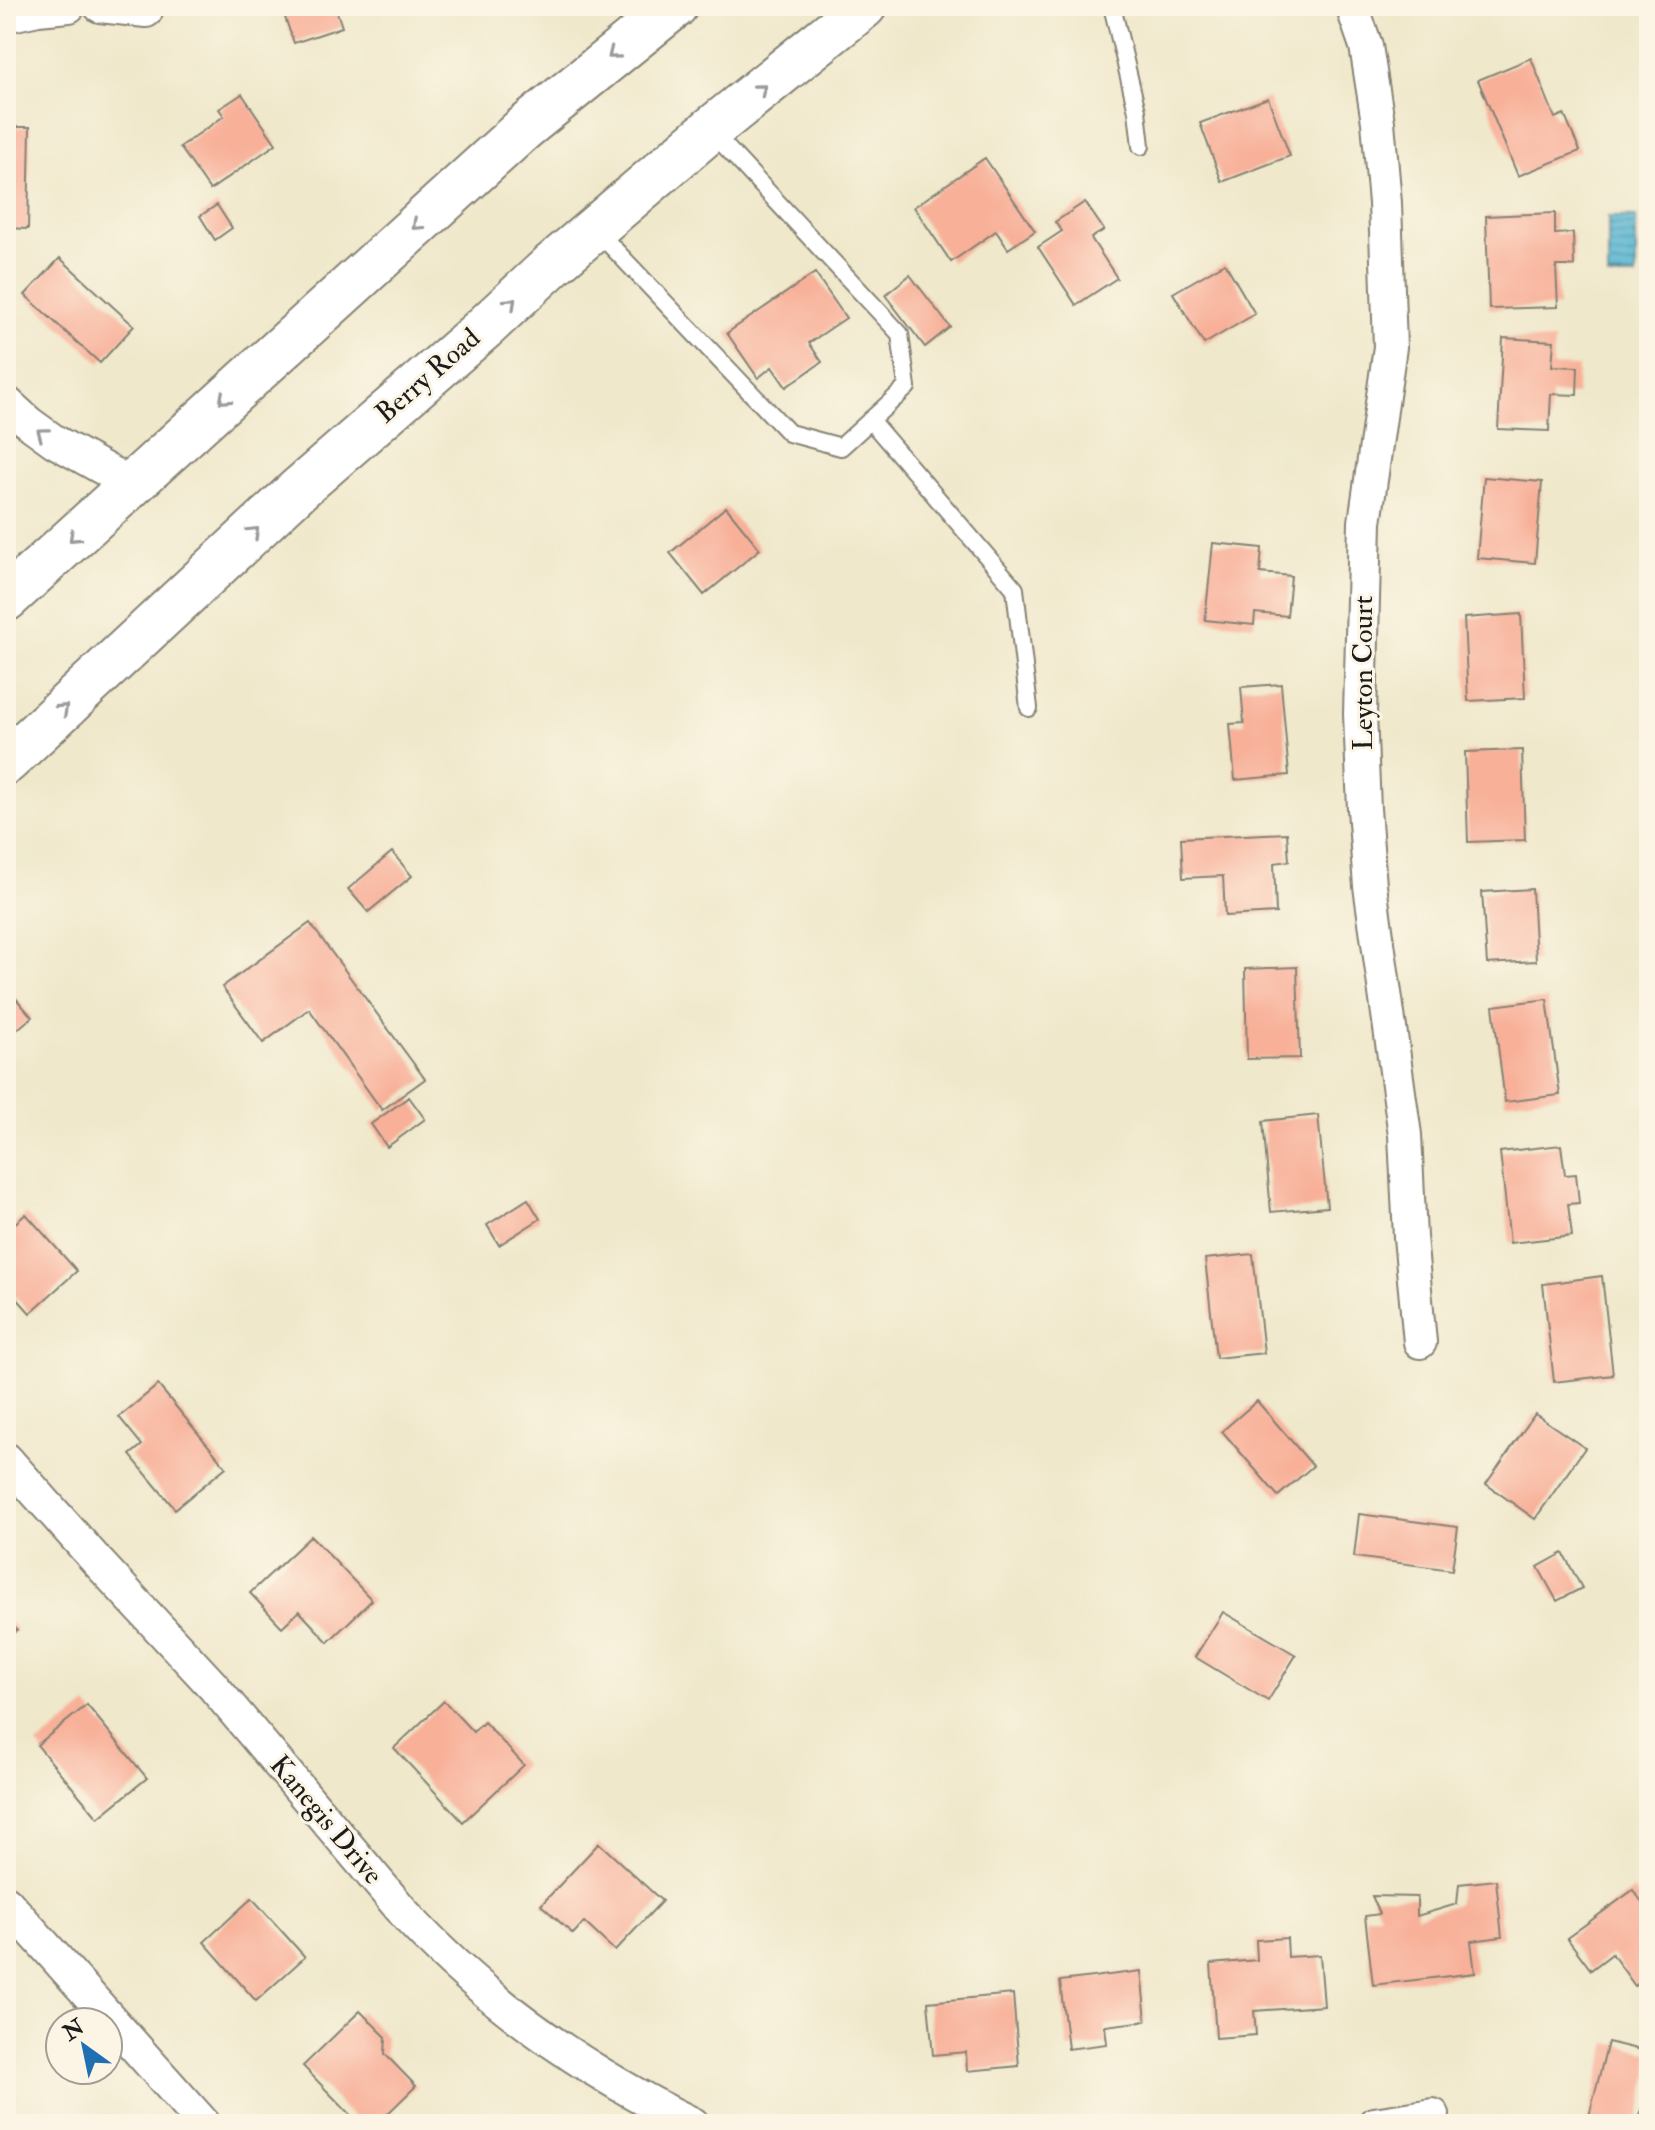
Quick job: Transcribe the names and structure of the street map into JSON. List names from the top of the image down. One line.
{"streets":{"highway":["Berry Road"],"street":["Leyton Court","Kanegis Drive"]},"north":"top left"}
